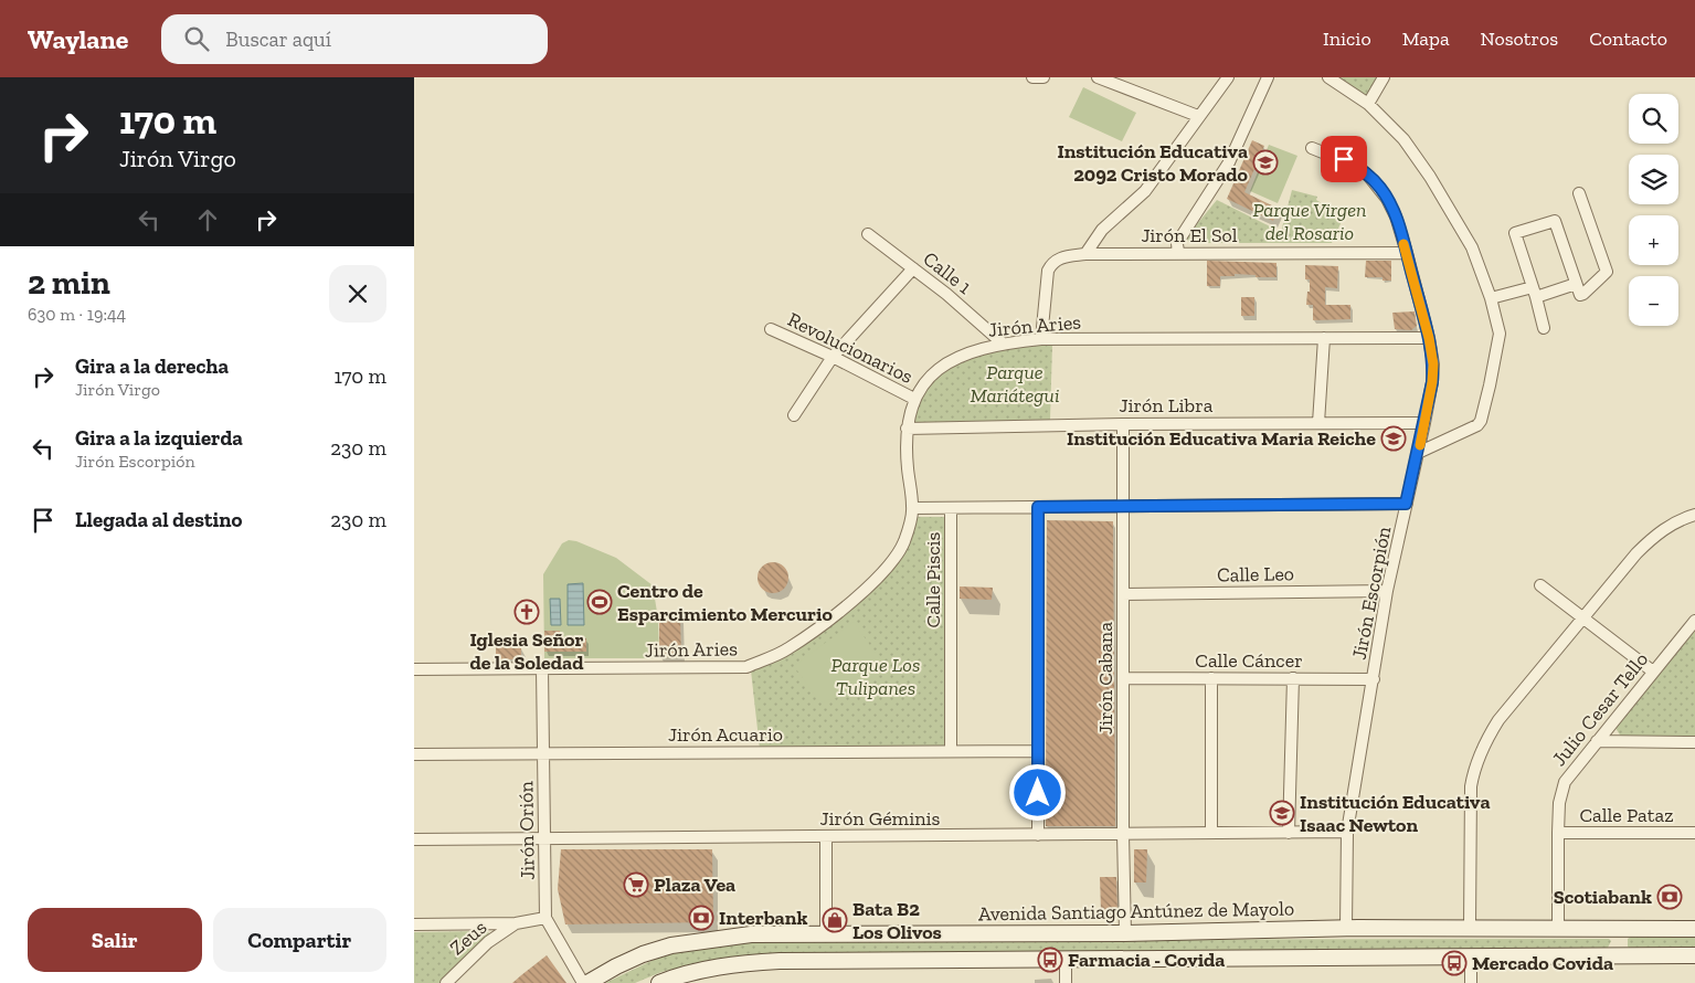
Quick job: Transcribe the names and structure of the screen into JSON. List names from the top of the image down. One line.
{"streets":{"main road":["Avenida Santiago Antúnez de Mayolo"],"street":["Jirón El Sol","Calle 1","Jirón Aries","Revolucionarios","Jirón Libra","Calle Leo","Calle Piscis","Jirón Escorpión","Calle Cáncer","Jirón Cabana","Julio Cesar Tello","Jirón Acuario","Calle Pataz","Jirón Géminis","Jirón Orión","Zeus"]},"crossings":[["Jirón El Sol","Jirón Aries"],["Jirón El Sol","Jirón Escorpión"],["Calle 1","Jirón Aries"],["Jirón Aries","Revolucionarios"],["Jirón Aries","Jirón Libra"],["Jirón Aries","Jirón Escorpión"],["Jirón Aries","Jirón Orión"],["Jirón Libra","Jirón Escorpión"],["Jirón Libra","Jirón Cabana"],["Calle Leo","Jirón Escorpión"],["Calle Leo","Jirón Cabana"],["Calle Piscis","Jirón Acuario"],["Jirón Escorpión","Calle Cáncer"],["Jirón Escorpión","Jirón Géminis"],["Jirón Escorpión","Avenida Santiago Antúnez de Mayolo"],["Calle Cáncer","Jirón Cabana"],["Jirón Cabana","Jirón Géminis"],["Jirón Cabana","Avenida Santiago Antúnez de Mayolo"],["Julio Cesar Tello","Calle Pataz"],["Julio Cesar Tello","Avenida Santiago Antúnez de Mayolo"],["Jirón Acuario","Jirón Orión"],["Jirón Géminis","Jirón Orión"]],"parks":["Parque Virgen del Rosario","Parque Mariátegui","Parque Los Tulipanes"],"places":{"school or university":["Institución Educativa 2092 Cristo Morado","Institución Educativa Maria Reiche","Institución Educativa Isaac Newton"],"sports":["Centro de Esparcimiento Mercurio"],"church":["Iglesia Señor de la Soledad"],"supermarket":["Plaza Vea"],"bank":["Scotiabank","Interbank"],"shop":["Bata B2 Los Olivos"],"bus stop":["Farmacia - Covida","Mercado Covida"]},"page":{"header":"Waylane","search":"Buscar aquí","nav":["Inicio","Mapa","Nosotros","Contacto"],"turn":["170 m","Jirón Virgo"],"map_buttons":["+","−"],"heading":["2 min","630 m · 19:44"],"list":[{"name":"Gira a la derecha","note":"Jirón Virgo","value":"170 m"},{"name":"Gira a la izquierda","note":"Jirón Escorpión","value":"230 m"},{"name":"Llegada al destino","value":"230 m"}],"buttons":["Salir","Compartir"]}}
